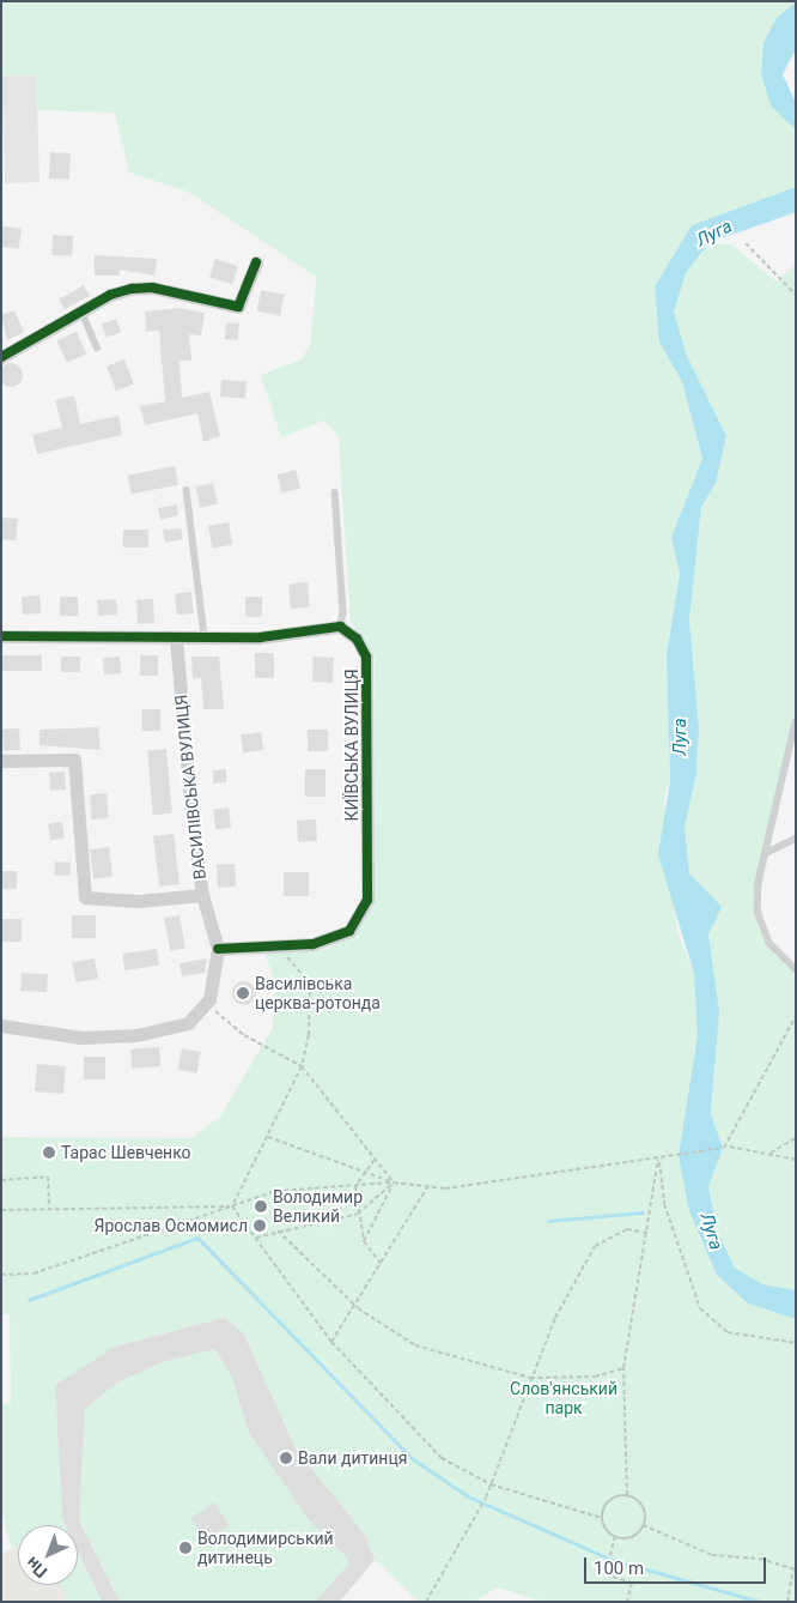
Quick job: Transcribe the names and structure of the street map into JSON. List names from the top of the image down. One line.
{"streets":{"street":["КИЇВСЬКА ВУЛИЦЯ","ВАСИЛІВСЬКА ВУЛИЦЯ"]},"crossings":[["КИЇВСЬКА ВУЛИЦЯ","ВАСИЛІВСЬКА ВУЛИЦЯ"]],"water":["Луга"],"parks":["Слов'янський парк"],"places":["Василівська церква-ротонда","Тарас Шевченко","Володимир Великий","Ярослав Осмомисл","Вали дитинця","Володимирський дитинець"],"scale_bar":"100 m","north":"bottom left"}
